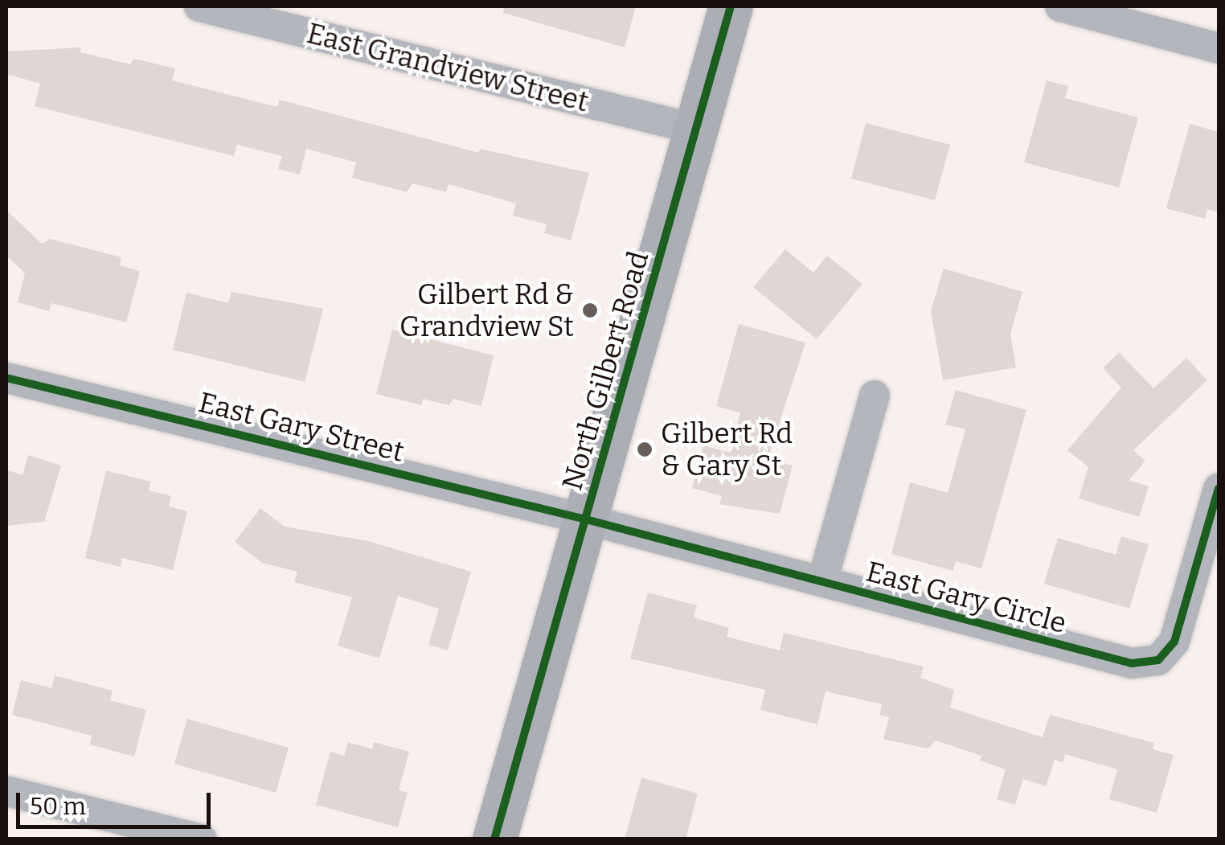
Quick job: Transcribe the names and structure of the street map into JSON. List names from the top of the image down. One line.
{"streets":{"main road":["North Gilbert Road"],"street":["East Grandview Street","East Gary Street","East Gary Circle"]},"crossings":[["East Grandview Street","North Gilbert Road"],["North Gilbert Road","East Gary Street"],["North Gilbert Road","East Gary Circle"],["East Gary Street","East Gary Circle"]],"places":["Gilbert Rd & Grandview St","Gilbert Rd & Gary St"],"scale_bar":"50 m"}
